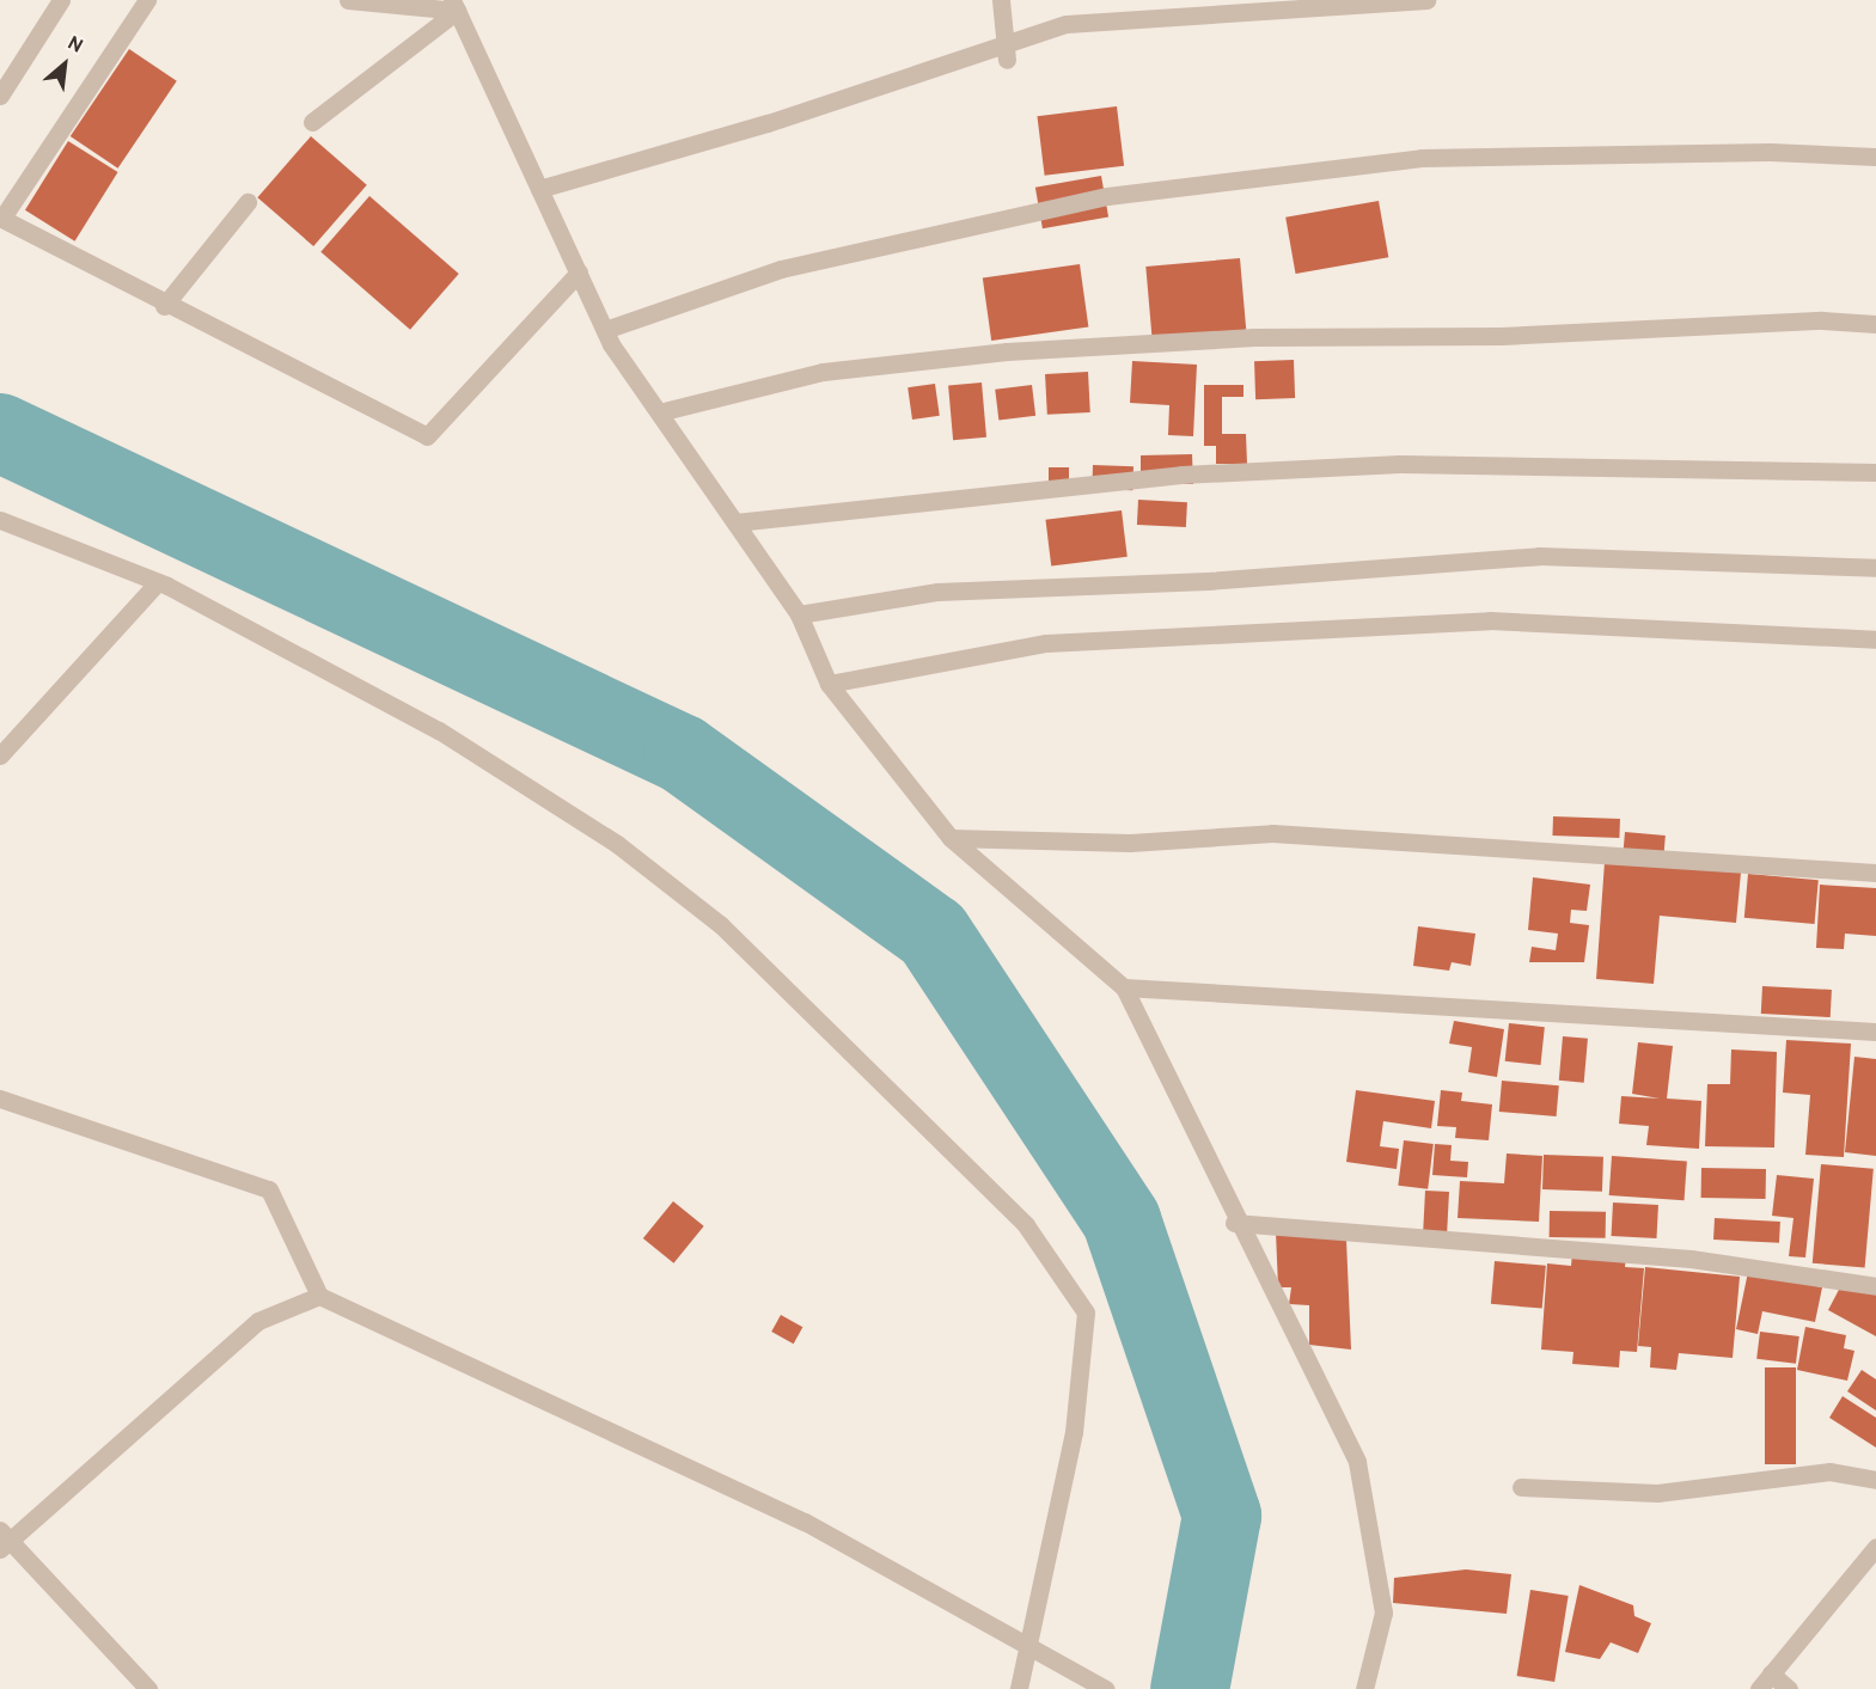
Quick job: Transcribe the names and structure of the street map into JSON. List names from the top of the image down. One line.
{"north":"top right"}
